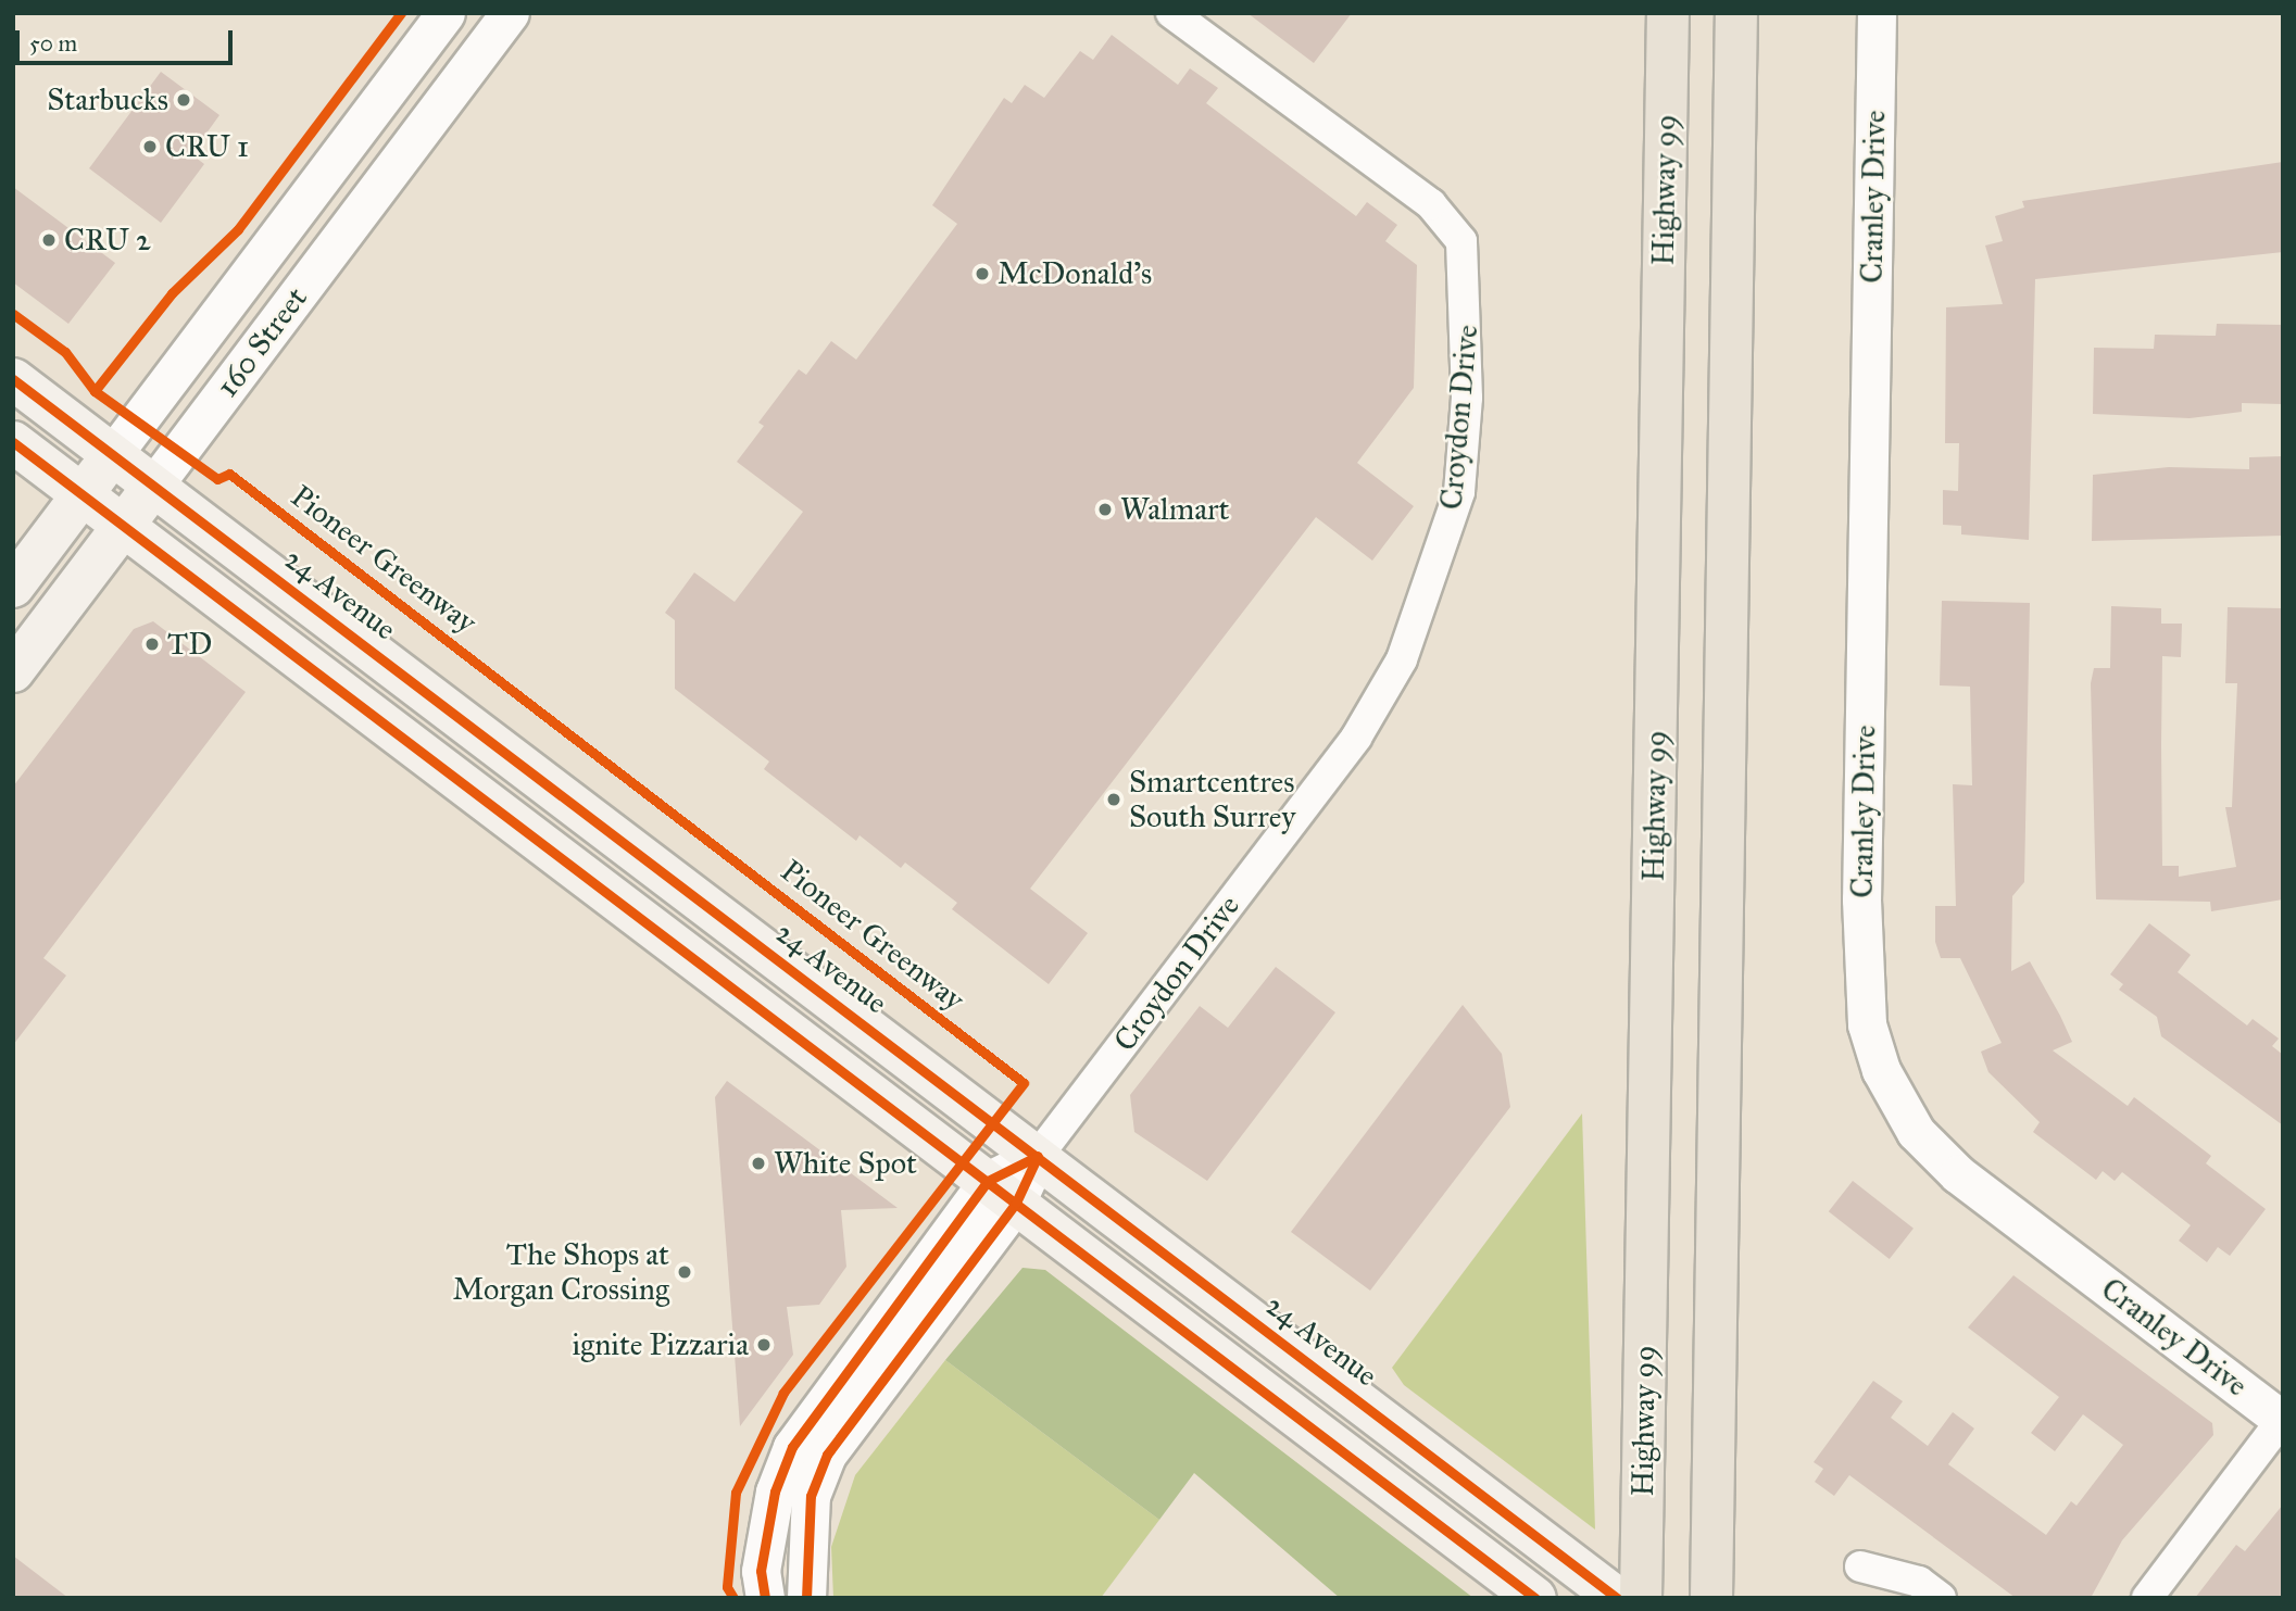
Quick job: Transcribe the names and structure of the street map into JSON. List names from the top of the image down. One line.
{"streets":{"highway":["Highway 99"],"main road":["160 Street","24 Avenue"],"street":["Cranley Drive","Croydon Drive"],"cycle path":["Pioneer Greenway"]},"crossings":[["160 Street","24 Avenue"],["Croydon Drive","24 Avenue"]],"places":["Starbucks","CRU 1","CRU 2","McDonald's","Walmart","TD","Smartcentres South Surrey","White Spot","The Shops at Morgan Crossing","ignite Pizzaria"],"scale_bar":"50 m"}
